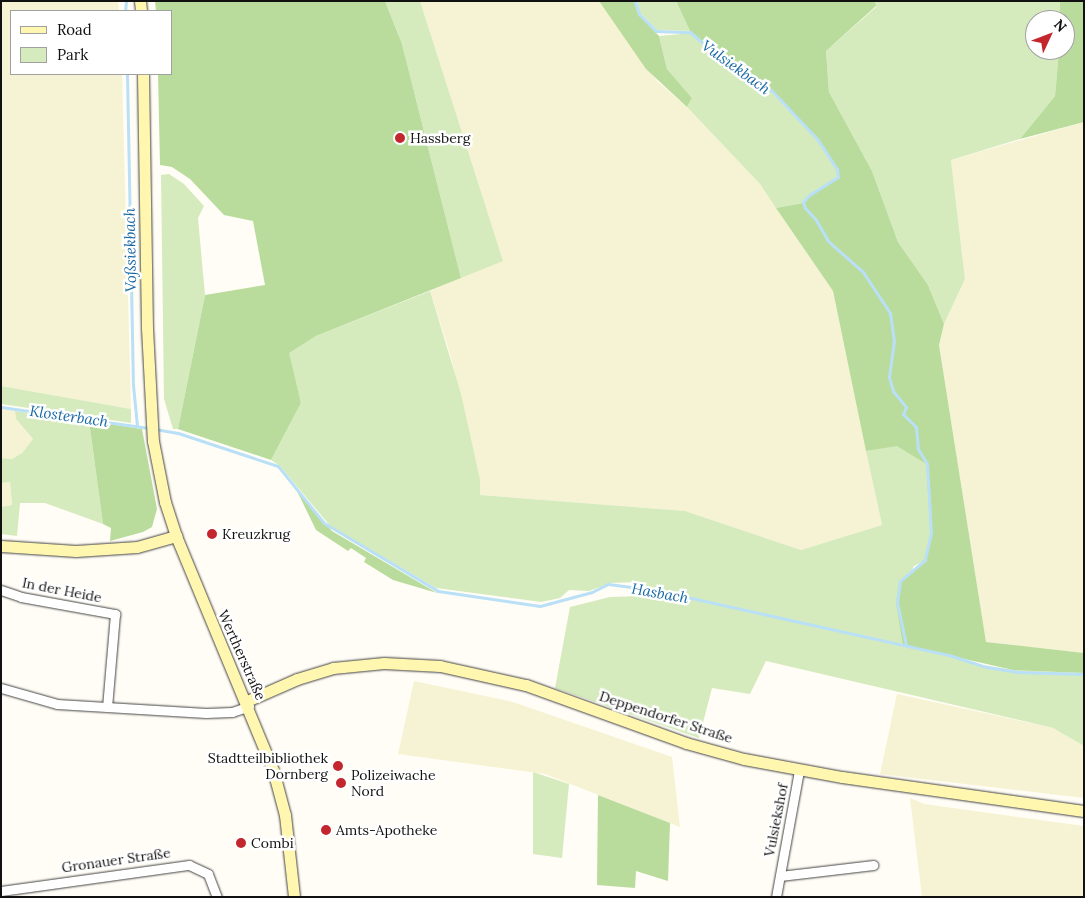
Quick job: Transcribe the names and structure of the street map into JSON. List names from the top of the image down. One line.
{"streets":{"street":["In der Heide","Wertherstraße","Deppendorfer Straße","Vulsiekshof","Gronauer Straße"]},"crossings":[["Wertherstraße","Deppendorfer Straße"],["Deppendorfer Straße","Vulsiekshof"]],"water":["Vulsiekbach","Voßsiekbach","Klosterbach","Hasbach"],"places":["Hassberg","Kreuzkrug","Stadtteilbibliothek Dornberg","Polizeiwache Nord","Amts-Apotheke","Combi"],"legend":["Road","Park"],"north":"top right"}
